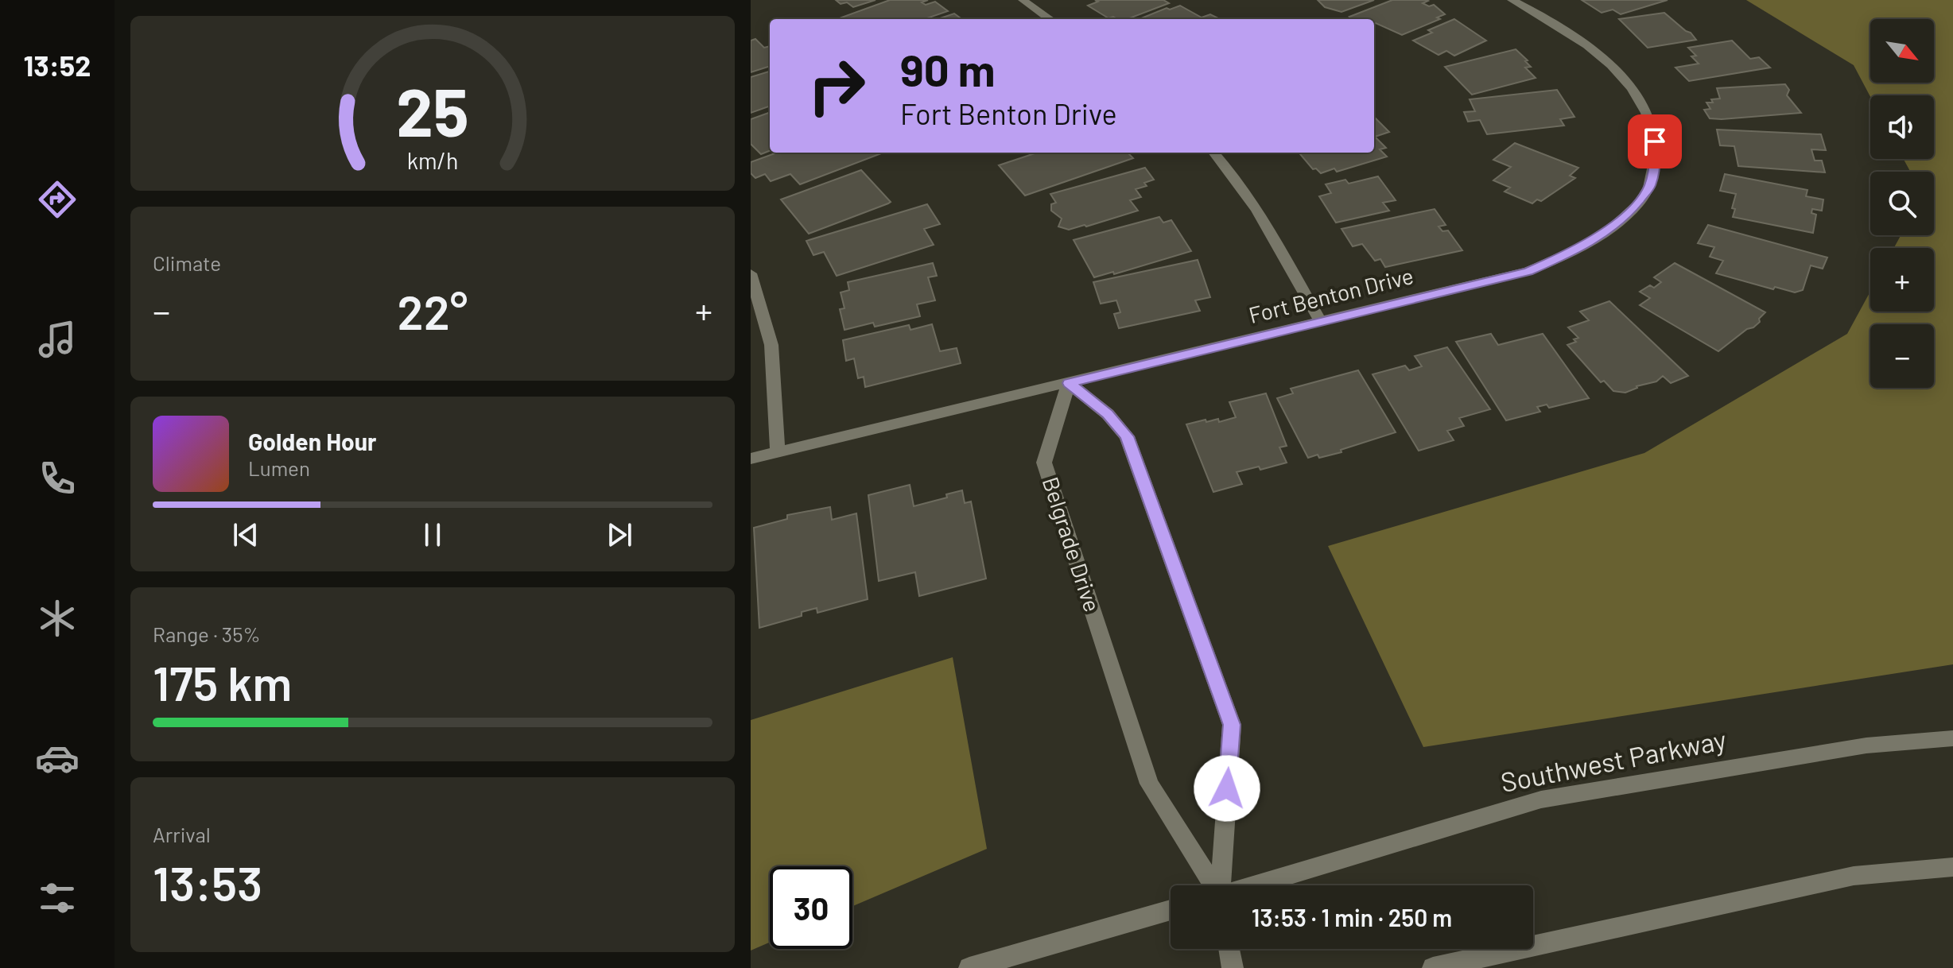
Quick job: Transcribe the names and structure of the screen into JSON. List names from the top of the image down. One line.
{"streets":{"street":["Fort Benton Drive","Belgrade Drive","Southwest Parkway"]},"crossings":[["Fort Benton Drive","Belgrade Drive"]],"north":"bottom right","page":{"tabs":"13:52","map_buttons":["+","−"],"turn":["90 m","Fort Benton Drive"],"tile":["Climate",["Range · 35%","175 km"],["Arrival","13:53"]],"heat":["−","22°","+"],"song":["Golden Hour","Lumen"],"limit":"30","trip":"13:53 · 1 min · 250 m","gauge":["25","km/h"]}}
